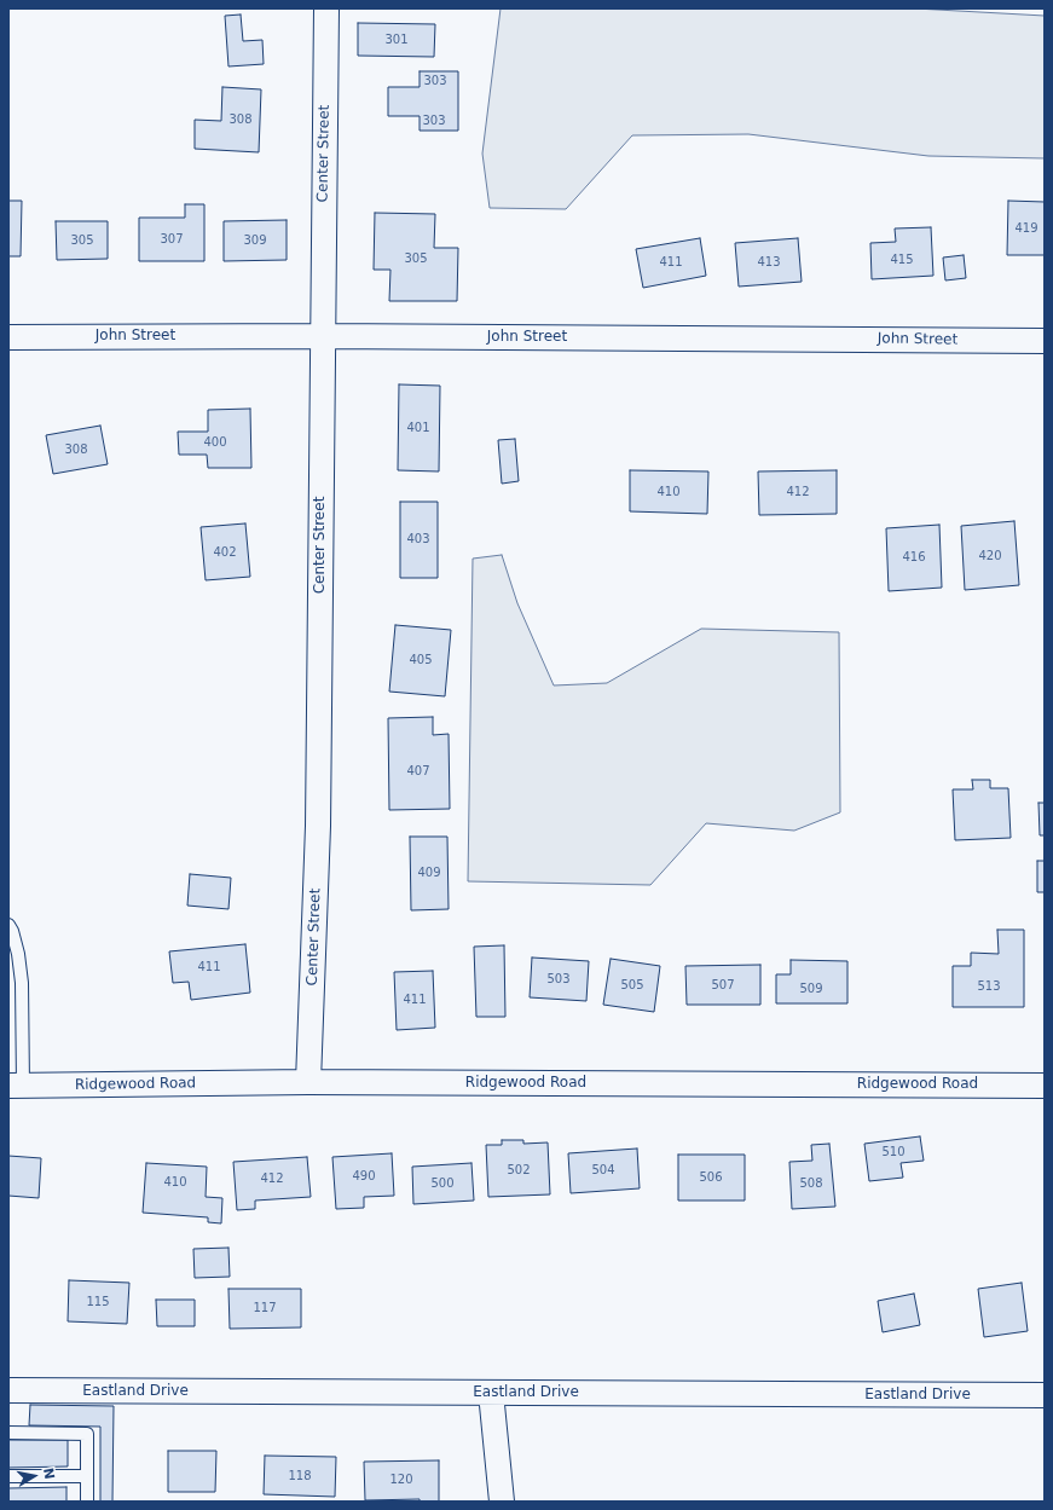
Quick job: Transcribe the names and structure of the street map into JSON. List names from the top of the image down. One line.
{"streets":{"street":["Center Street","John Street","Ridgewood Road","Eastland Drive"]},"crossings":[["Center Street","John Street"],["Center Street","Ridgewood Road"]],"house_numbers":["301","303","308","303","419","307","305","309","305","415","411","413","401","400","308","410","412","403","402","420","416","405","407","409","411","503","505","507","513","509","411","510","502","504","490","506","412","410","500","508","115","117","118","120"],"north":"right"}
